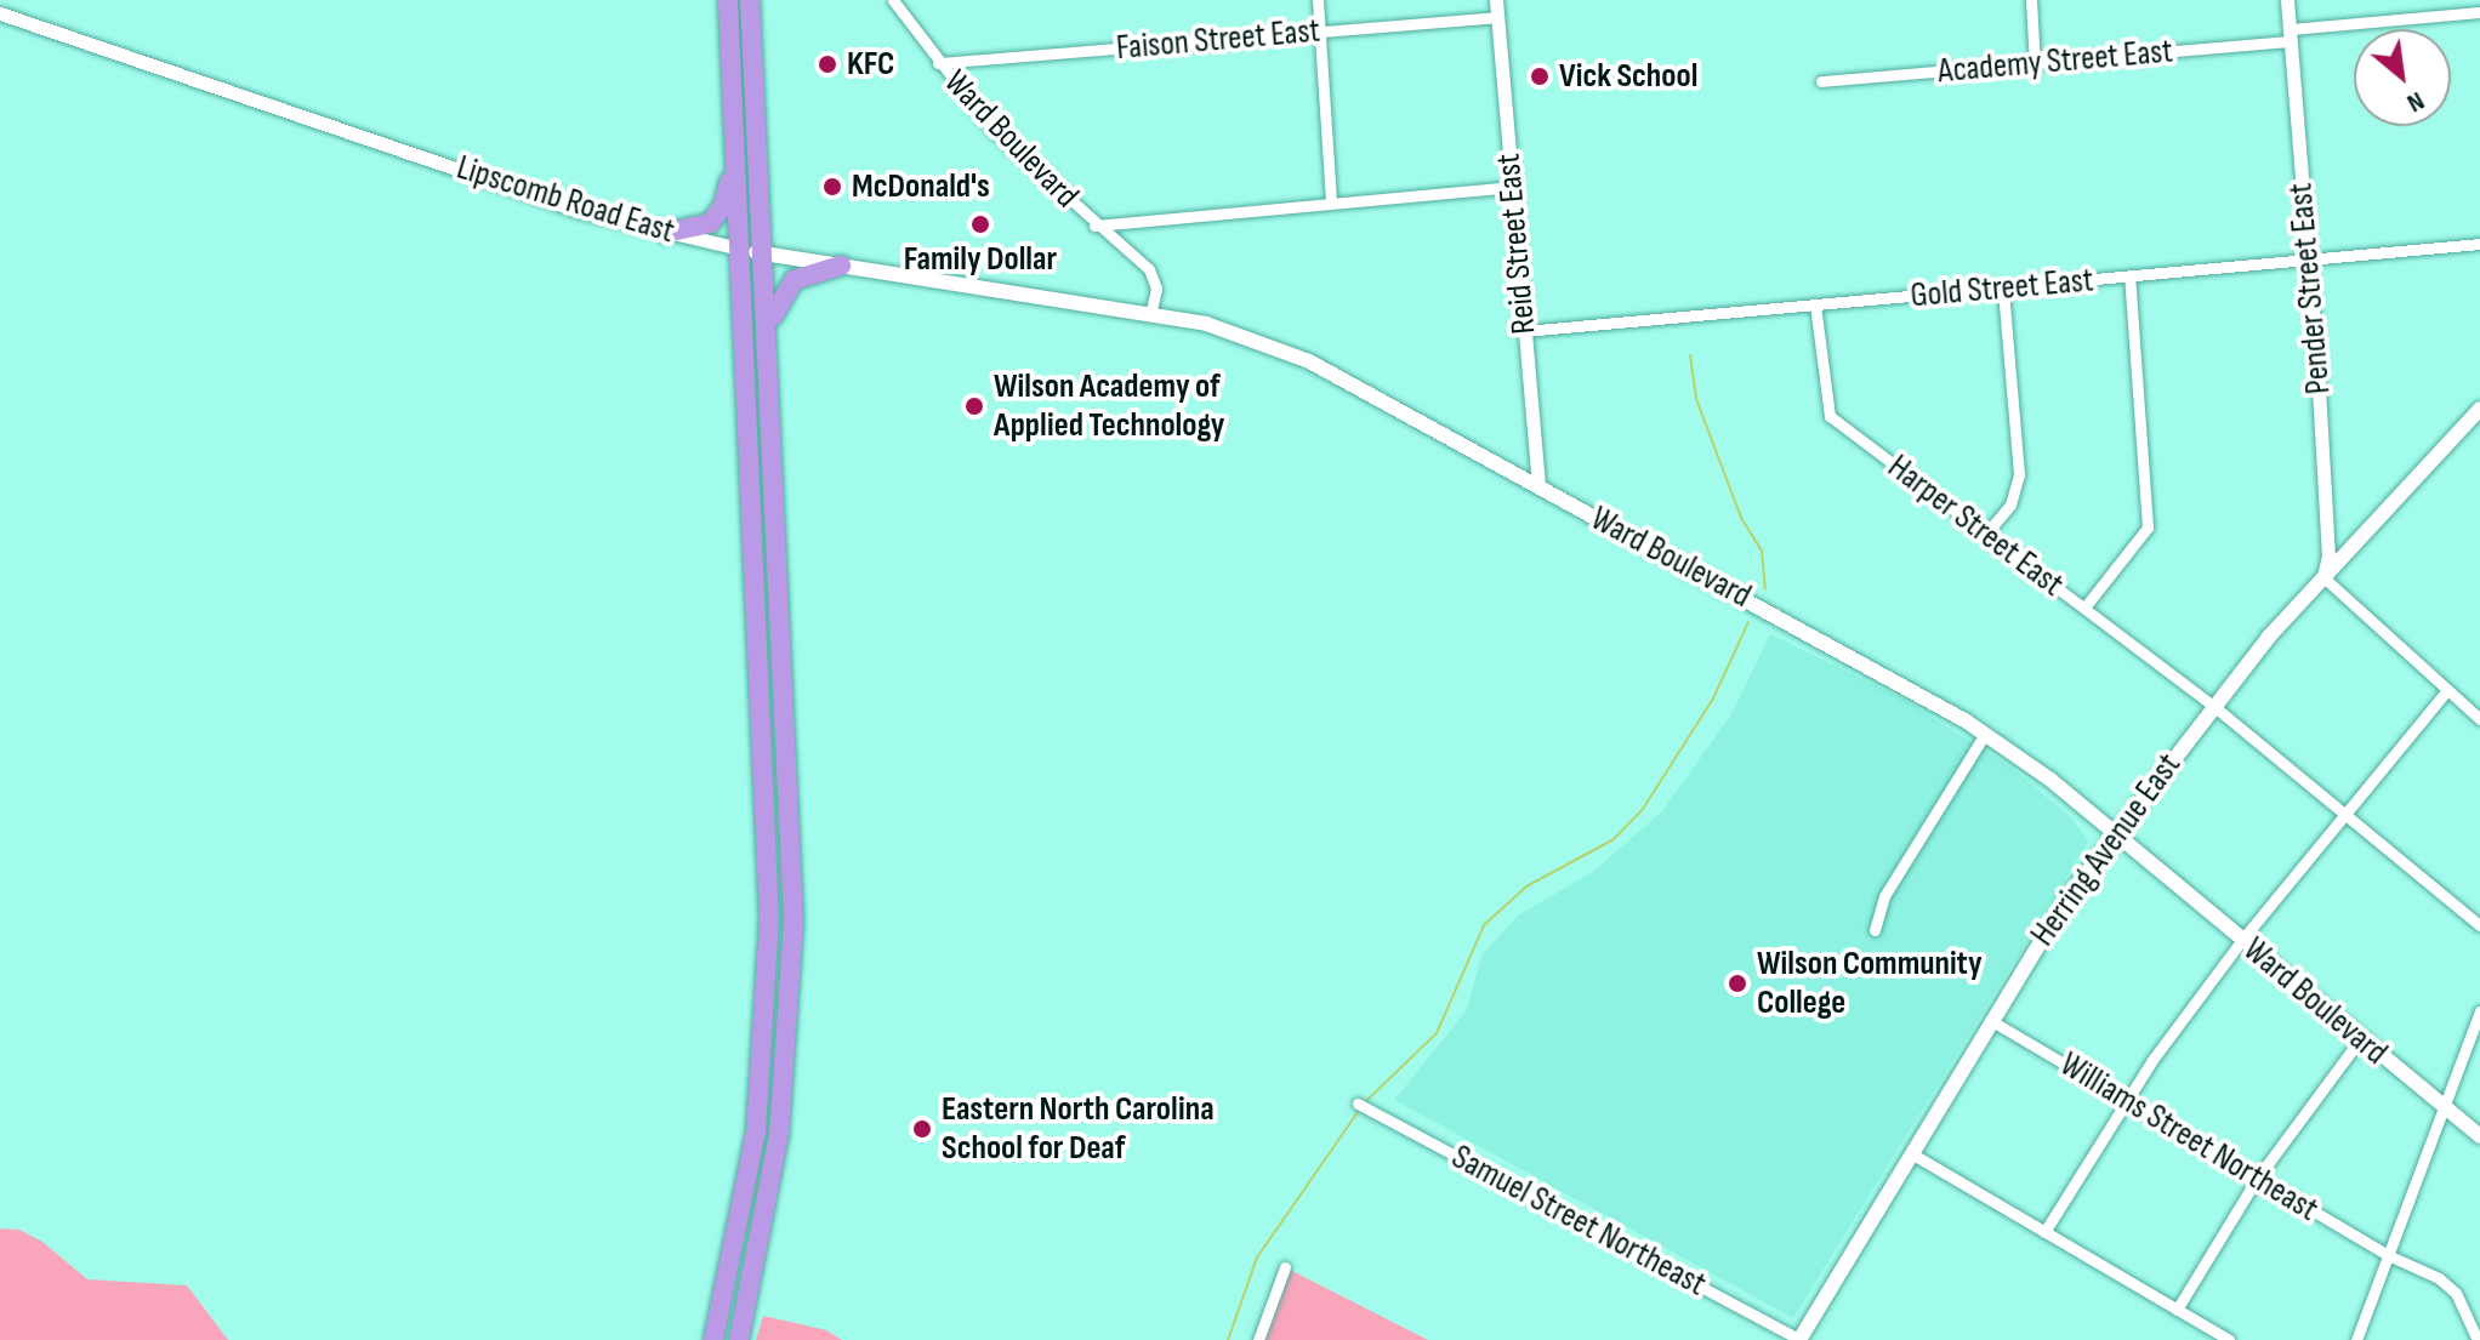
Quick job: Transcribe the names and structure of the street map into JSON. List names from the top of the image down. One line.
{"streets":{"main road":["Ward Boulevard","Lipscomb Road East","Herring Avenue East"],"street":["Faison Street East","Academy Street East","Reid Street East","Gold Street East","Pender Street East","Harper Street East","Williams Street Northeast","Samuel Street Northeast"]},"crossings":[["Faison Street East","Ward Boulevard"],["Faison Street East","Reid Street East"],["Academy Street East","Pender Street East"],["Ward Boulevard","Lipscomb Road East"],["Ward Boulevard","Reid Street East"],["Ward Boulevard","Herring Avenue East"],["Reid Street East","Gold Street East"],["Gold Street East","Pender Street East"],["Gold Street East","Harper Street East"],["Pender Street East","Herring Avenue East"],["Harper Street East","Herring Avenue East"],["Herring Avenue East","Williams Street Northeast"],["Herring Avenue East","Samuel Street Northeast"]],"places":["KFC","Vick School","McDonald's","Family Dollar","Wilson Academy of Applied Technology","Wilson Community College","Eastern North Carolina School for Deaf"],"north":"bottom right"}
